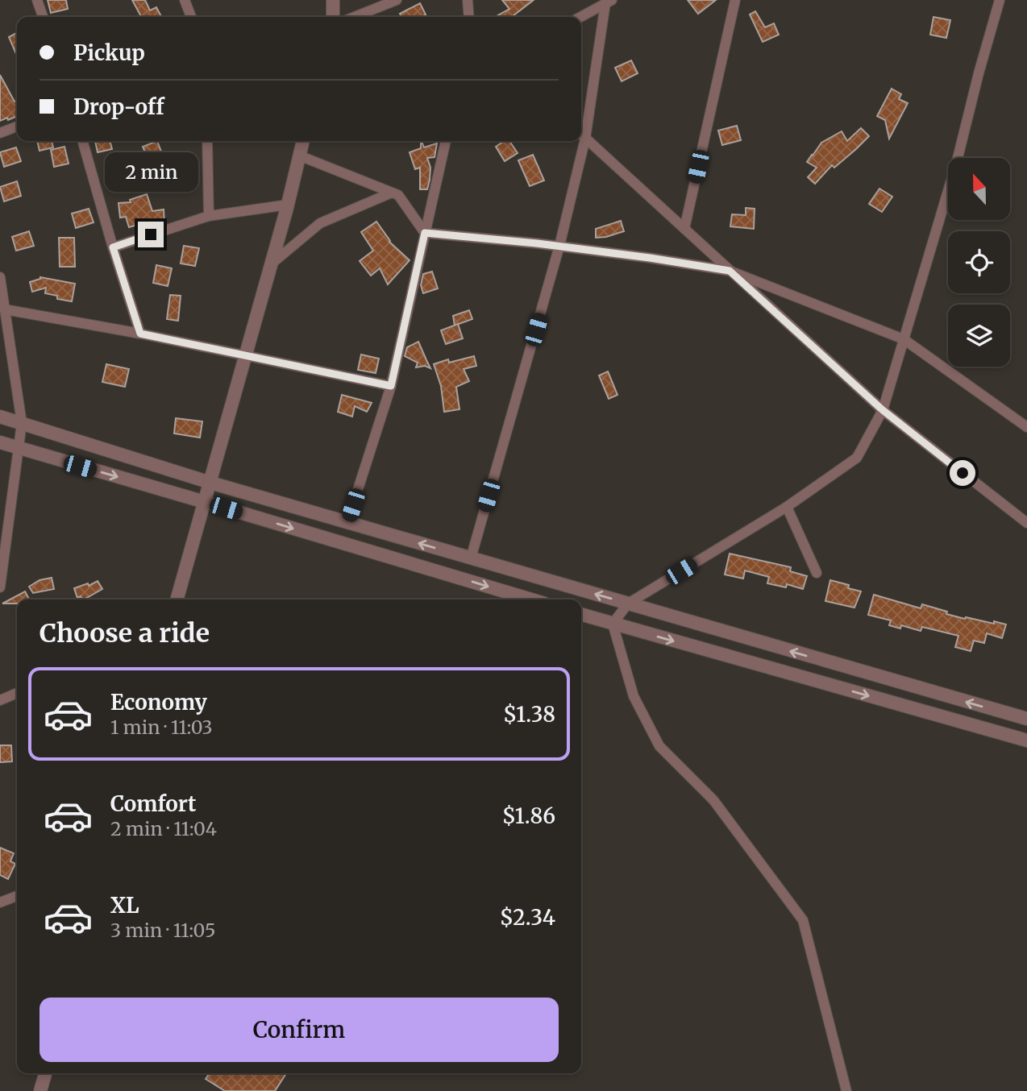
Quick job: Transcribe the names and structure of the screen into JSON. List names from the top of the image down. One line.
{"north":"top","page":{"banner":["Pickup","Drop-off"],"bubble":"2 min","heading":"Choose a ride","list":[{"name":"Economy","note":"1 min · 11:03","value":"$1.38"},{"name":"Comfort","note":"2 min · 11:04","value":"$1.86"},{"name":"XL","note":"3 min · 11:05","value":"$2.34"}],"buttons":"Confirm"}}
